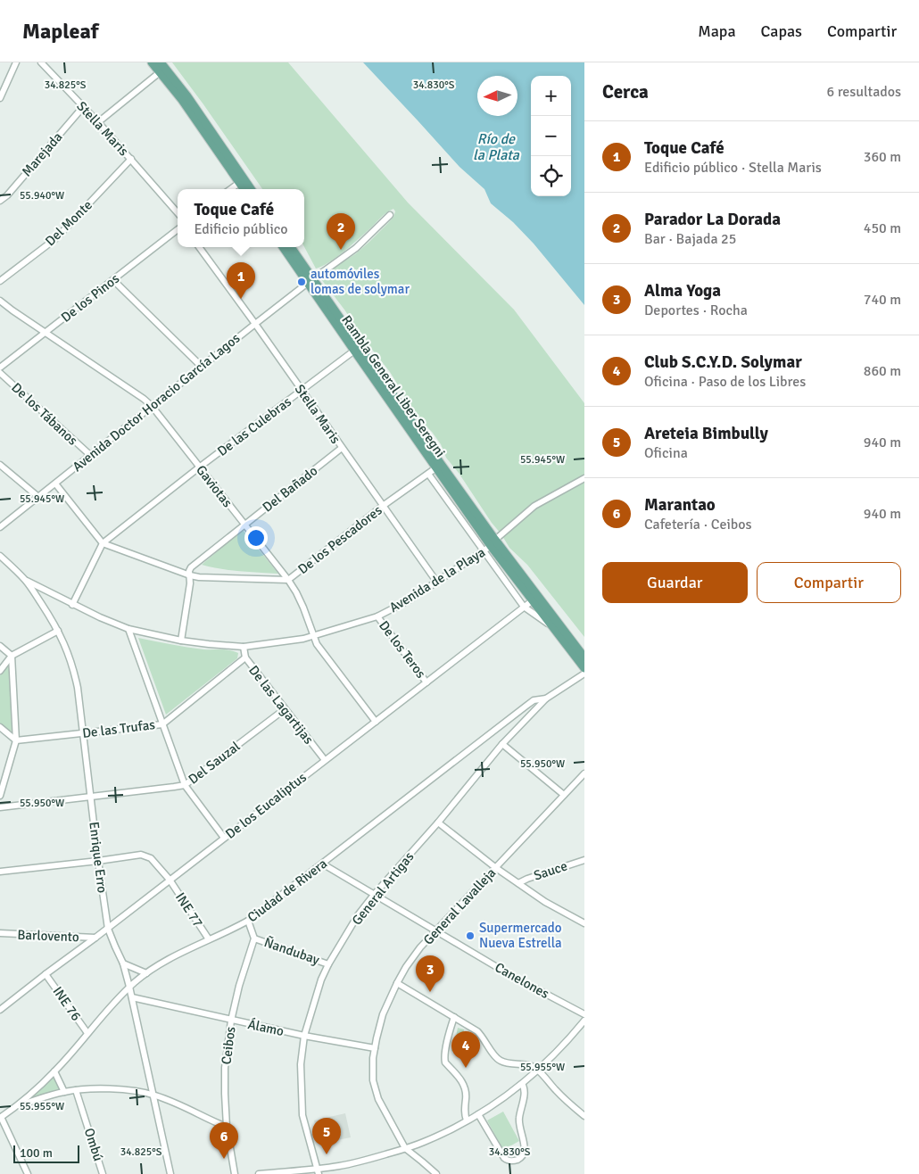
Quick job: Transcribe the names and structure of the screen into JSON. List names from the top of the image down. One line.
{"streets":{"main road":["Rambla General Liber Seregni"],"street":["Stella Maris","Marejada","Del Monte","De los Pinos","Avenida Doctor Horacio García Lagos","De los Tábanos","De las Culebras","Gaviotas","Del Bañado","De los Pescadores","Avenida de la Playa","De los Teros","De las Lagartijas","De las Trufas","Del Sauzal","De los Eucaliptus","Enrique Erro","Sauce","General Artigas","Ciudad de Rivera","General Lavalleja","INE 77","Barlovento","Ñandubay","Canelones","INE 76","Álamo","Ceibos","Ombú"]},"crossings":[["Stella Maris","Marejada"],["Stella Maris","Del Monte"],["Stella Maris","Avenida Doctor Horacio García Lagos"],["Stella Maris","De las Culebras"],["Stella Maris","Del Bañado"],["Stella Maris","De los Pescadores"],["Stella Maris","Avenida de la Playa"],["De los Pinos","Gaviotas"],["Rambla General Liber Seregni","Avenida Doctor Horacio García Lagos"],["Rambla General Liber Seregni","De las Culebras"],["Rambla General Liber Seregni","De los Pescadores"],["Rambla General Liber Seregni","Avenida de la Playa"],["Rambla General Liber Seregni","De los Eucaliptus"],["Avenida Doctor Horacio García Lagos","De los Tábanos"],["Avenida Doctor Horacio García Lagos","Gaviotas"],["De las Culebras","Gaviotas"],["De las Culebras","De los Pescadores"],["De las Culebras","Avenida de la Playa"],["Gaviotas","Del Bañado"],["Gaviotas","De los Pescadores"],["Gaviotas","Avenida de la Playa"],["Gaviotas","De los Eucaliptus"],["Del Bañado","De los Pescadores"],["Del Bañado","Avenida de la Playa"],["Avenida de la Playa","De los Teros"],["Avenida de la Playa","De las Lagartijas"],["Avenida de la Playa","Enrique Erro"],["De los Teros","De los Eucaliptus"],["De las Lagartijas","De las Trufas"],["De las Lagartijas","Del Sauzal"],["De las Lagartijas","De los Eucaliptus"],["De las Trufas","Enrique Erro"],["Del Sauzal","Enrique Erro"],["De los Eucaliptus","Enrique Erro"],["De los Eucaliptus","INE 77"],["De los Eucaliptus","Barlovento"],["De los Eucaliptus","INE 76"],["Enrique Erro","Ciudad de Rivera"],["Enrique Erro","INE 77"],["Enrique Erro","Álamo"],["General Artigas","Ciudad de Rivera"],["General Artigas","Ñandubay"],["General Artigas","Canelones"],["General Artigas","Álamo"],["Ciudad de Rivera","INE 77"],["Ciudad de Rivera","Canelones"],["Ciudad de Rivera","INE 76"],["General Lavalleja","Canelones"],["General Lavalleja","Álamo"],["Ñandubay","Ceibos"],["Álamo","Ceibos"]],"water":["Río de la Plata"],"places":["automóviles lomas de solymar","Supermercado Nueva Estrella"],"scale_bar":"100 m","north":"left","page":{"header":"Mapleaf","nav":["Mapa","Capas","Compartir"],"heading":["Cerca","6 resultados"],"map_buttons":["+","−"],"list":[{"mark":"1","name":"Toque Café","note":"Edificio público · Stella Maris","value":"360 m"},{"mark":"2","name":"Parador La Dorada","note":"Bar · Bajada 25","value":"450 m"},{"mark":"3","name":"Alma Yoga","note":"Deportes · Rocha","value":"740 m"},{"mark":"4","name":"Club S.C.Y.D. Solymar","note":"Oficina · Paso de los Libres","value":"860 m"},{"mark":"5","name":"Areteia Bimbully","note":"Oficina","value":"940 m"},{"mark":"6","name":"Marantao","note":"Cafetería · Ceibos","value":"940 m"}],"popup":["Toque Café","Edificio público"],"pins":["2","1","3","4","5","6"],"buttons":["Guardar","Compartir"],"scale":"100 m"},"coordinates":["34.825°S","34.830°S","55.940°W","55.945°W","55.950°W","55.955°W"]}
